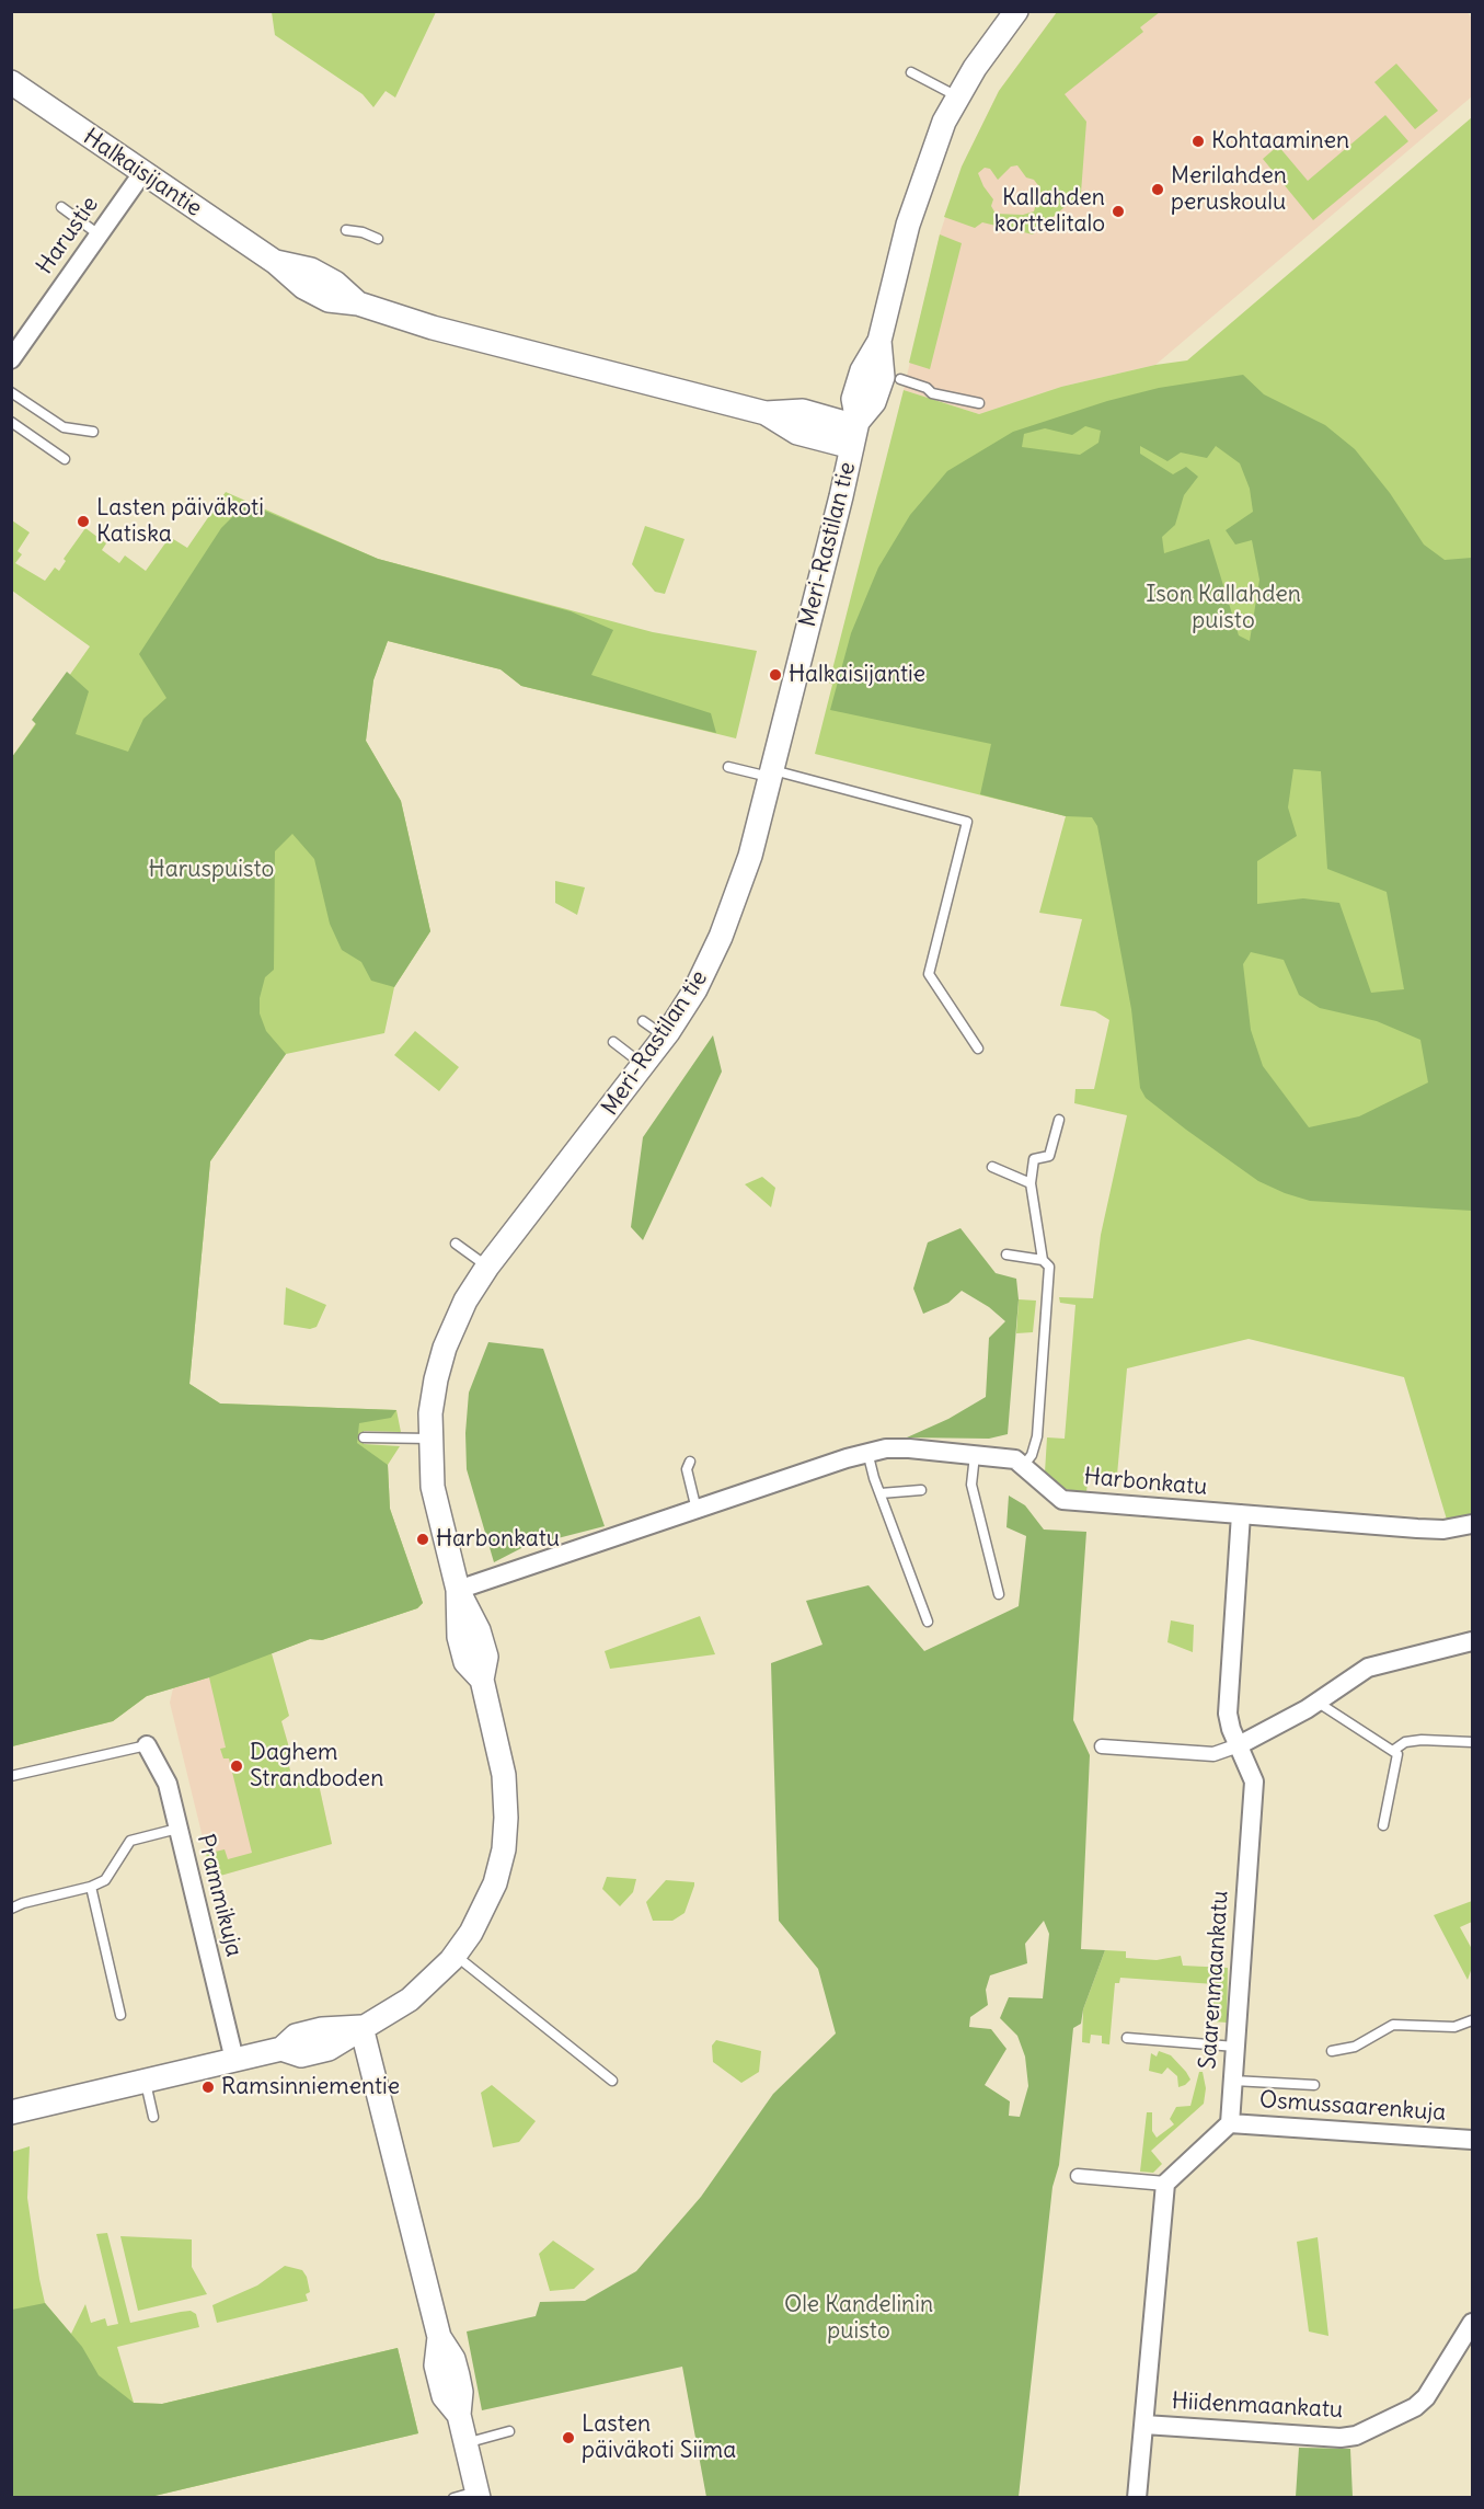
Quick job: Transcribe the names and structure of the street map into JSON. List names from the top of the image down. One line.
{"streets":{"street":["Halkaisijantie","Harustie","Meri-Rastilan tie","Harbonkatu","Prammikuja","Saarenmaankatu","Osmussaarenkuja","Hiidenmaankatu"]},"crossings":[["Halkaisijantie","Harustie"],["Halkaisijantie","Meri-Rastilan tie"],["Meri-Rastilan tie","Prammikuja"],["Harbonkatu","Saarenmaankatu"],["Saarenmaankatu","Osmussaarenkuja"]],"parks":["Ison Kallahden puisto","Haruspuisto","Ole Kandelinin puisto"],"places":["Kohtaaminen","Merilahden peruskoulu","Kallahden korttelitalo","Lasten päiväkoti Katiska","Halkaisijantie","Harbonkatu","Daghem Strandboden","Ramsinniementie","Lasten päiväkoti Siima"]}
